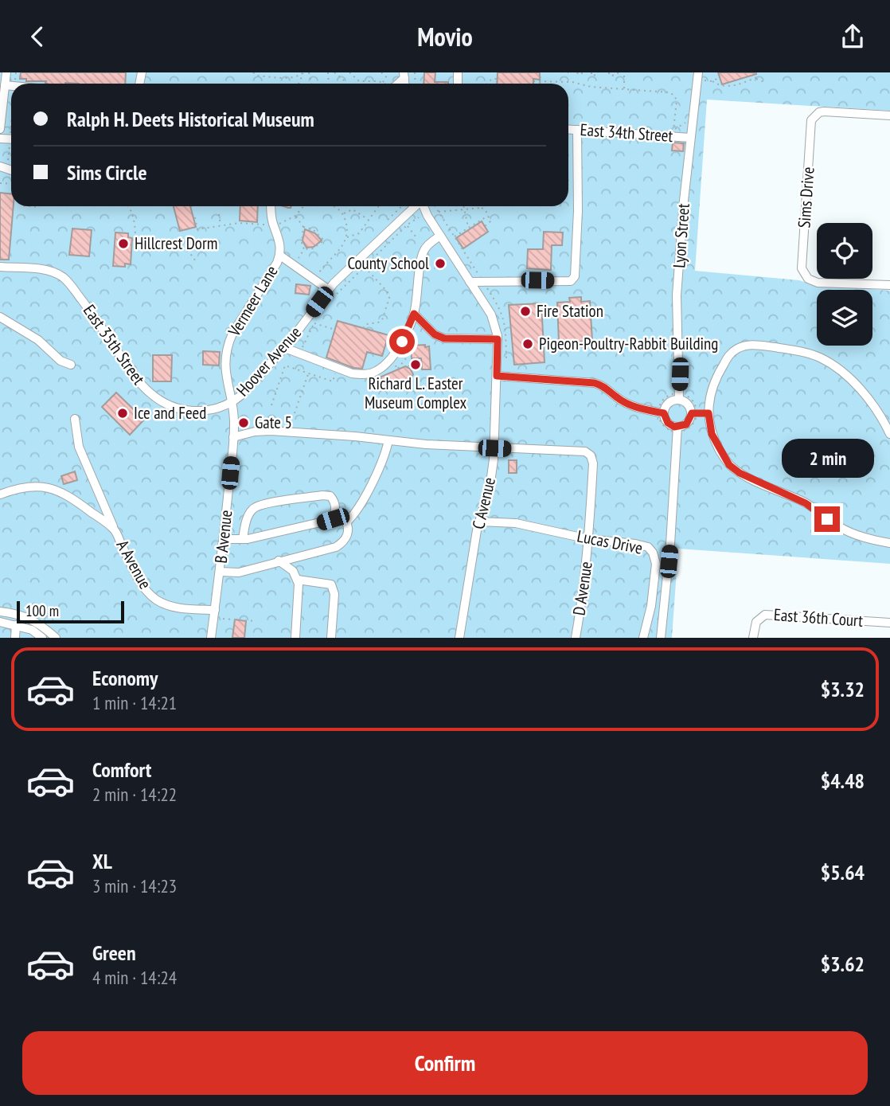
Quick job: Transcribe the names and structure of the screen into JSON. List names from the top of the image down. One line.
{"streets":{"street":["East 34th Street","Sims Drive","Lyon Street","Vermeer Lane","East 35th Street","Hoover Avenue","C Avenue","B Avenue","Lucas Drive","A Avenue","D Avenue","East 36th Court"]},"crossings":[["East 34th Street","Lyon Street"],["Vermeer Lane","East 35th Street"],["Vermeer Lane","Hoover Avenue"],["Vermeer Lane","B Avenue"],["East 35th Street","Hoover Avenue"],["East 35th Street","B Avenue"],["Hoover Avenue","B Avenue"],["C Avenue","Lucas Drive"],["C Avenue","D Avenue"],["B Avenue","A Avenue"],["Lucas Drive","D Avenue"]],"places":["Hillcrest Dorm","County School","Fire Station","Pigeon-Poultry-Rabbit Building","Richard L. Easter Museum Complex","Ice and Feed","Gate 5"],"scale_bar":"100 m","page":{"header":"Movio","banner":["Ralph H. Deets Historical Museum","Sims Circle"],"bubble":"2 min","scale":"100 m","list":[{"name":"Economy","note":"1 min · 14:21","value":"$3.32"},{"name":"Comfort","note":"2 min · 14:22","value":"$4.48"},{"name":"XL","note":"3 min · 14:23","value":"$5.64"},{"name":"Green","note":"4 min · 14:24","value":"$3.62"}],"buttons":"Confirm"}}
